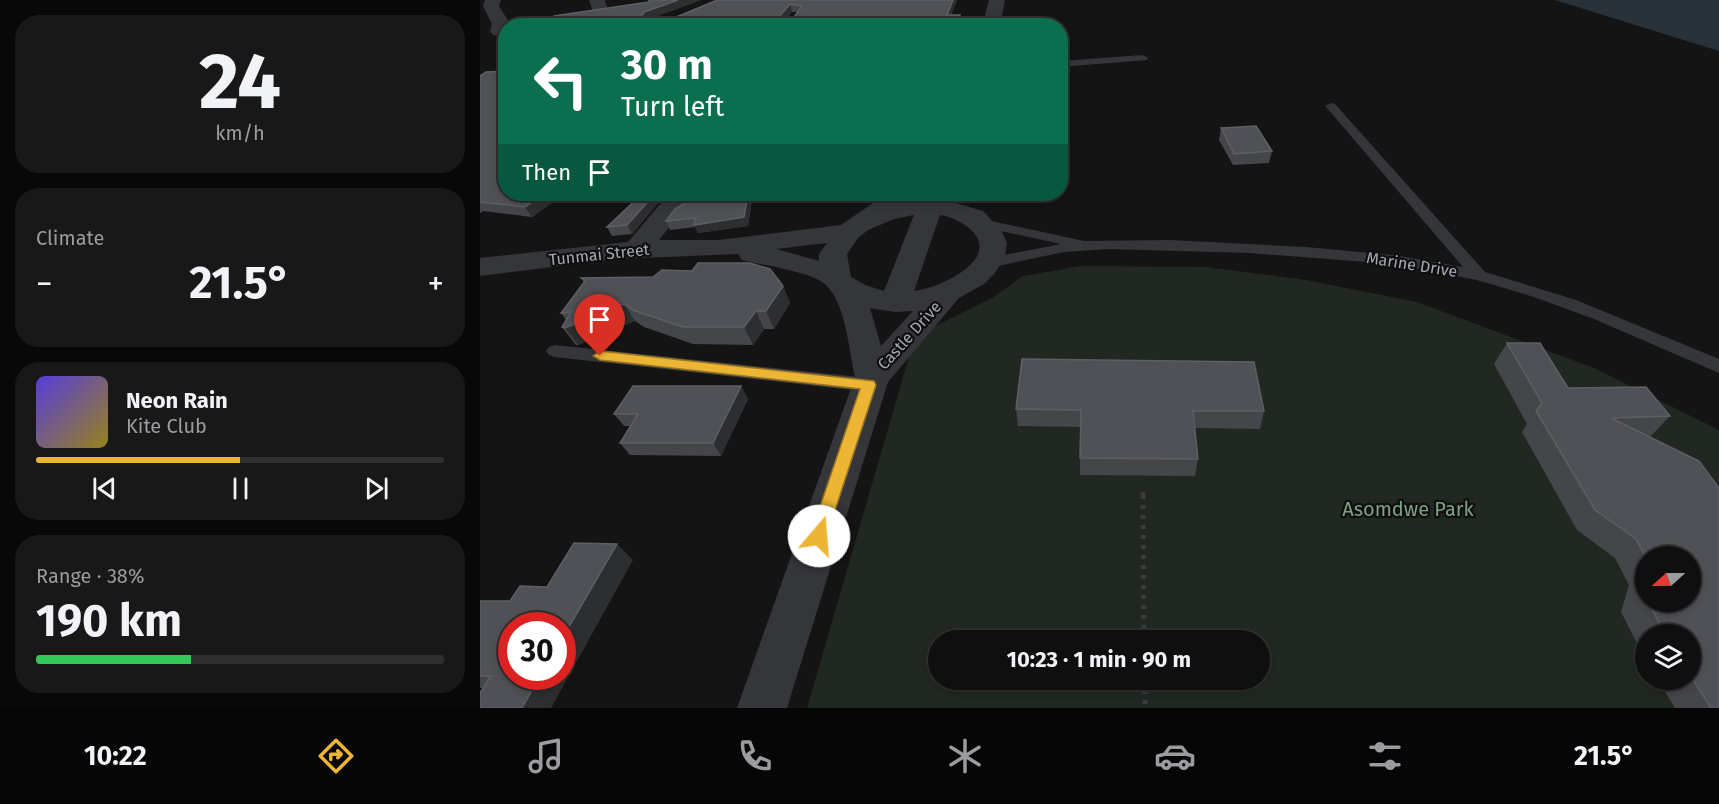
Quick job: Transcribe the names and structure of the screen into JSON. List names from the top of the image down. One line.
{"streets":{"street":["Tunmai Street","Castle Drive"],"lane":["Marine Drive"]},"crossings":[["Tunmai Street","Castle Drive"]],"parks":["Asomdwe Park"],"north":"left","page":{"tile":[["24","km/h"],"Climate",["Range · 38%","190 km"]],"turn":["30 m","Turn left"],"then":"Then","heat":["−","21.5°","+"],"song":["Neon Rain","Kite Club"],"limit":"30","trip":"10:23 · 1 min · 90 m","tabs":["10:22","21.5°"]}}
